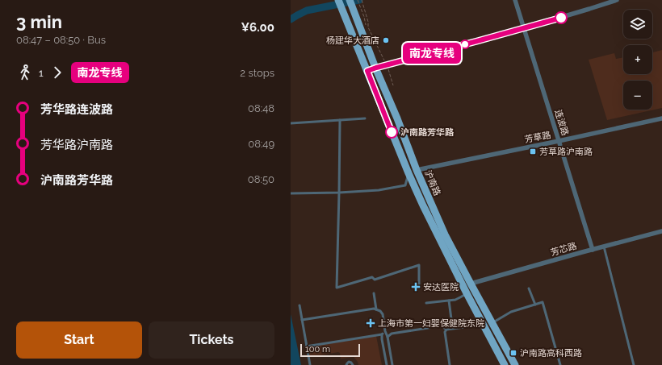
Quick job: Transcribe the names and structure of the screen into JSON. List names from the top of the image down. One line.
{"streets":{"main road":["沪南路"],"street":["连波路","芳草路","芳芯路"]},"crossings":[["连波路","芳草路"],["连波路","芳芯路"],["芳草路","沪南路"],["沪南路","芳芯路"]],"places":{"other":["杨建华大酒店","沪南路芳华路"],"transit":["芳草路沪南路","沪南路高科西路"],"health":["安达医院","上海市第一妇婴保健院东院"]},"lines":["bus line 南龙专线"],"scale_bar":"100 m","page":{"heading":["3 min","08:47 – 08:50 · Bus","¥6.00"],"on_map":"南龙专线","map_buttons":["+","−"],"legs":["1","南龙专线","2 stops"],"list":[{"name":"芳华路连波路","value":"08:48"},{"name":"芳华路沪南路","value":"08:49"},{"name":"沪南路芳华路","value":"08:50"}],"buttons":["Start","Tickets"],"scale":"100 m"}}
